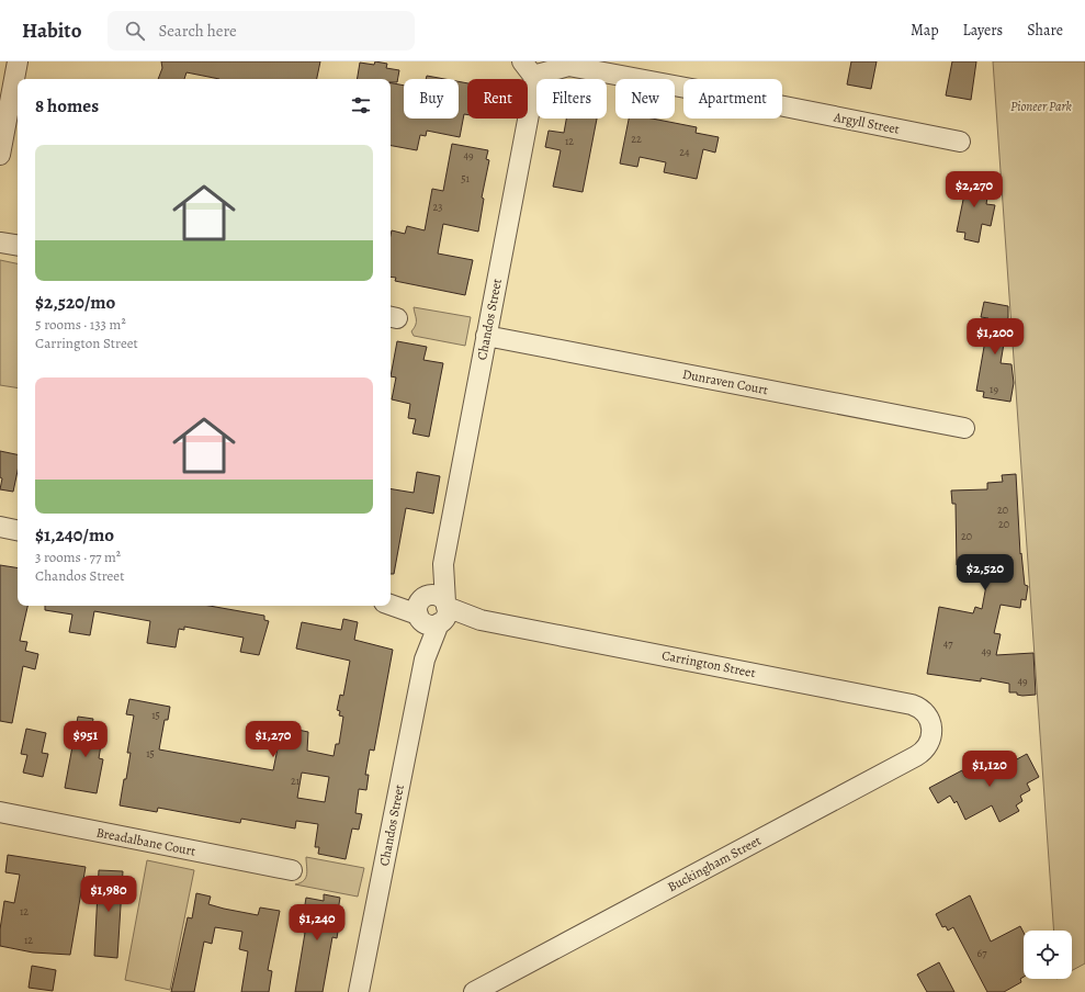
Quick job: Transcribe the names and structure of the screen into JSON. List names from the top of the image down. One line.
{"streets":{"street":["Argyll Street","Chandos Street","Dunraven Court","Carrington Street","Breadalbane Court","Buckingham Street"]},"crossings":[["Argyll Street","Chandos Street"],["Chandos Street","Dunraven Court"],["Carrington Street","Buckingham Street"]],"parks":["Pioneer Park"],"house_numbers":["22","12","24","49","51","23","19","20","20","20","47","49","49","15","15","21","12","12","67"],"page":{"header":"Habito","search":"Search here","nav":["Map","Layers","Share"],"chip":["Buy","Rent","Filters","New","Apartment"],"heading":"8 homes","list":[{"name":"$2,520/mo","note":"5 rooms · 133 m² · Carrington Street"},{"name":"$1,240/mo","note":"3 rooms · 77 m² · Chandos Street"}],"price":["$2,270","$1,200","$2,520","$951","$1,270","$1,120","$1,980","$1,240"]}}
